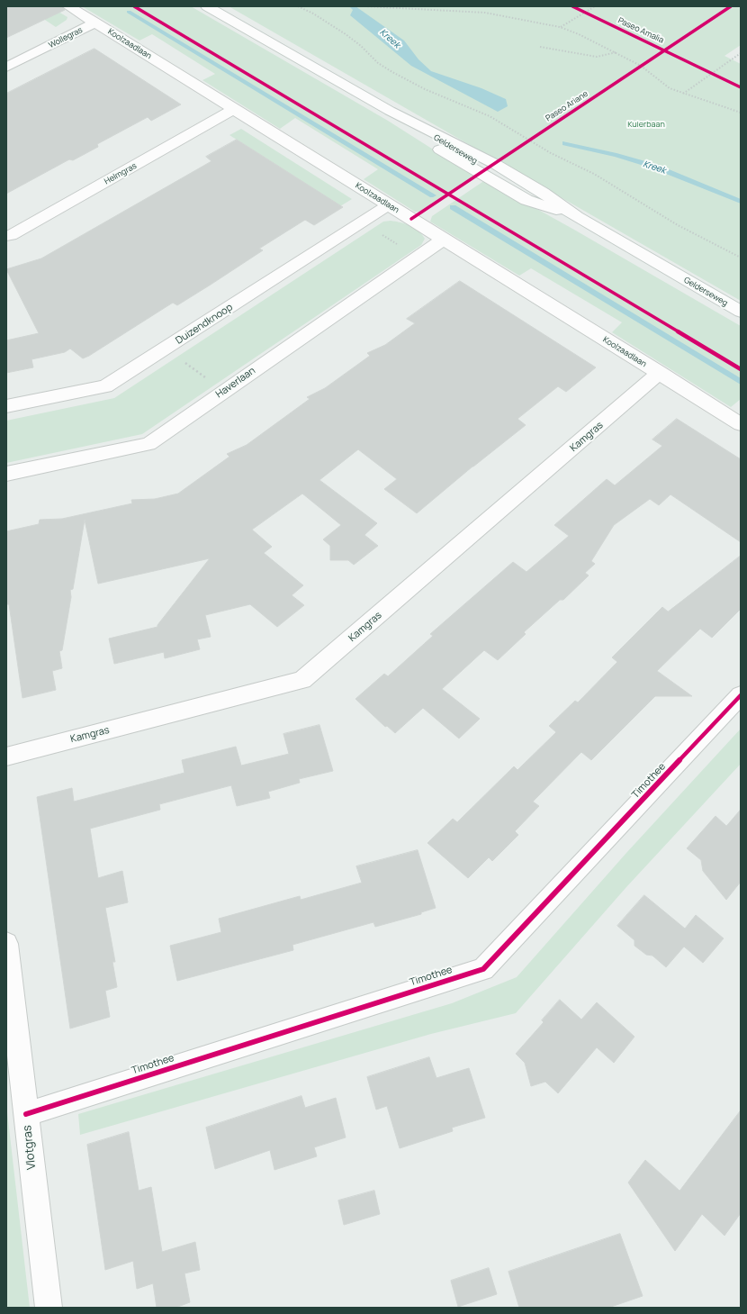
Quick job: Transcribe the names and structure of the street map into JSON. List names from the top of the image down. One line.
{"streets":{"street":["Wollegras","Koolzaadlaan","Gelderseweg","Helmgras","Duizendknoop","Haverlaan","Kamgras","Timothee","Vlotgras"],"cycle path":["Paseo Amalia"]},"crossings":[["Wollegras","Koolzaadlaan"],["Koolzaadlaan","Helmgras"],["Koolzaadlaan","Duizendknoop"],["Koolzaadlaan","Haverlaan"],["Koolzaadlaan","Kamgras"],["Timothee","Vlotgras"]],"water":["Kreek"],"parks":["Kuierbaan"]}
